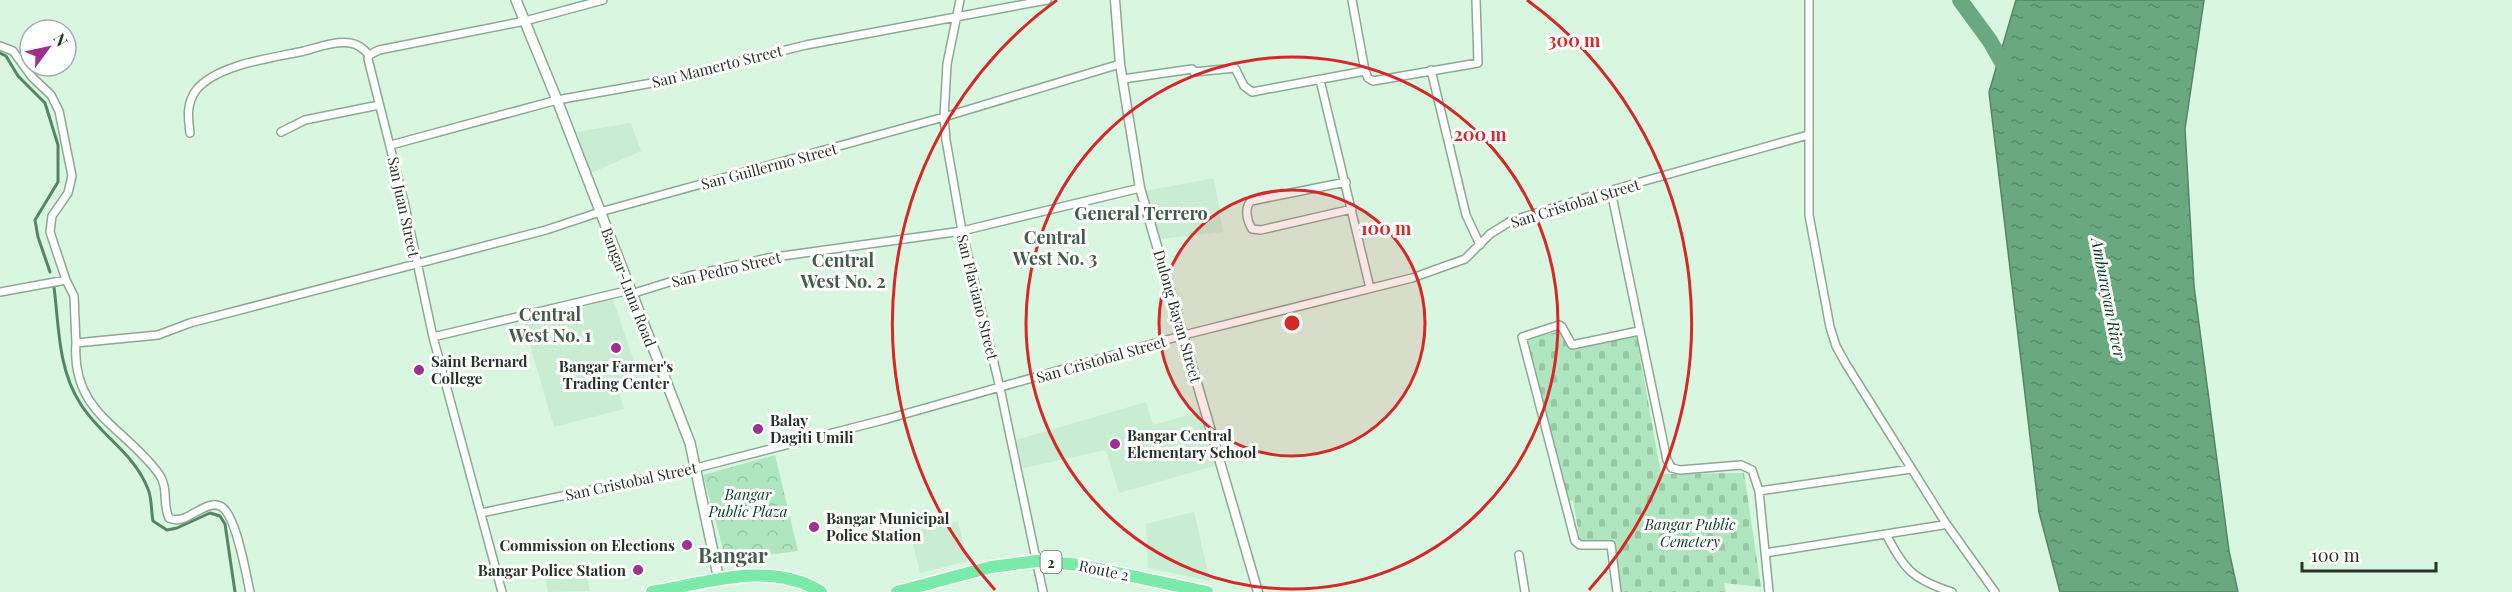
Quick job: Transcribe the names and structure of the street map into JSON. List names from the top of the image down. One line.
{"streets":{"highway":["2","Route 2"],"main road":["Bangar-Luna Road"],"street":["San Mamerto Street","San Guillermo Street","San Cristobal Street","San Juan Street","San Pedro Street","San Flaviano Street","Dulong Bayan Street"]},"crossings":[["San Mamerto Street","San Juan Street"],["San Mamerto Street","Bangar-Luna Road"],["San Mamerto Street","San Flaviano Street"],["San Guillermo Street","San Juan Street"],["San Guillermo Street","Bangar-Luna Road"],["San Guillermo Street","San Flaviano Street"],["San Guillermo Street","Dulong Bayan Street"],["San Cristobal Street","San Juan Street"],["San Cristobal Street","Bangar-Luna Road"],["San Cristobal Street","San Flaviano Street"],["San Cristobal Street","Dulong Bayan Street"],["San Juan Street","San Pedro Street"],["San Pedro Street","Bangar-Luna Road"],["San Pedro Street","San Flaviano Street"],["San Pedro Street","Dulong Bayan Street"],["San Flaviano Street","Route 2"]],"districts":["General Terrero","Central West No. 3","Central West No. 2","Central West No. 1","Bangar"],"water":["Amburayan River"],"parks":["Bangar Public Plaza","Bangar Public Cemetery"],"places":["Bangar Farmer's Trading Center","Saint Bernard College","Balay Dagiti Umili","Bangar Central Elementary School","Bangar Municipal Police Station","Commission on Elections","Bangar Police Station"],"scale_bar":"100 m","north":"top right","rings":["300 m","200 m","100 m"]}
